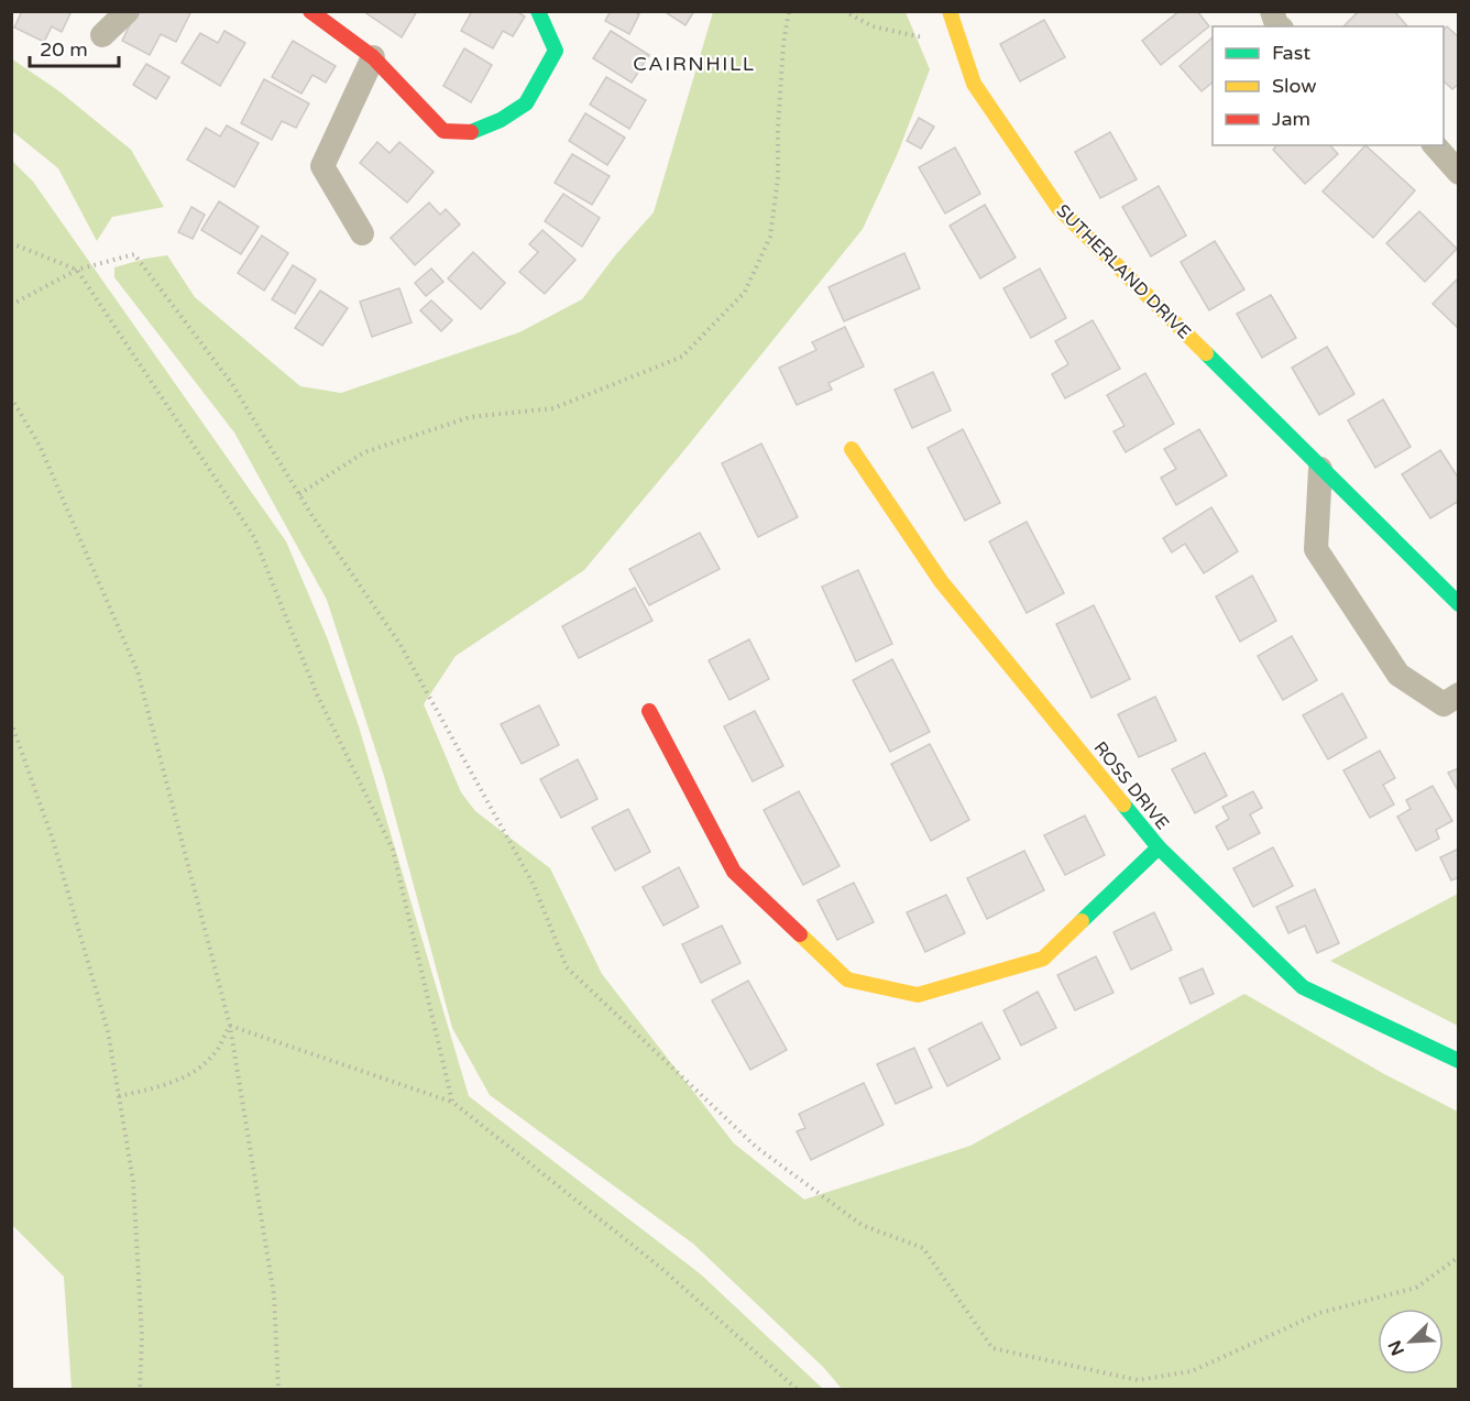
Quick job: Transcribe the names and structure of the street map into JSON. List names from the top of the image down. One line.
{"streets":{"street":["SUTHERLAND DRIVE","ROSS DRIVE"]},"districts":["CAIRNHILL"],"legend":["Fast","Slow","Jam"],"scale_bar":"20 m","north":"bottom left"}
